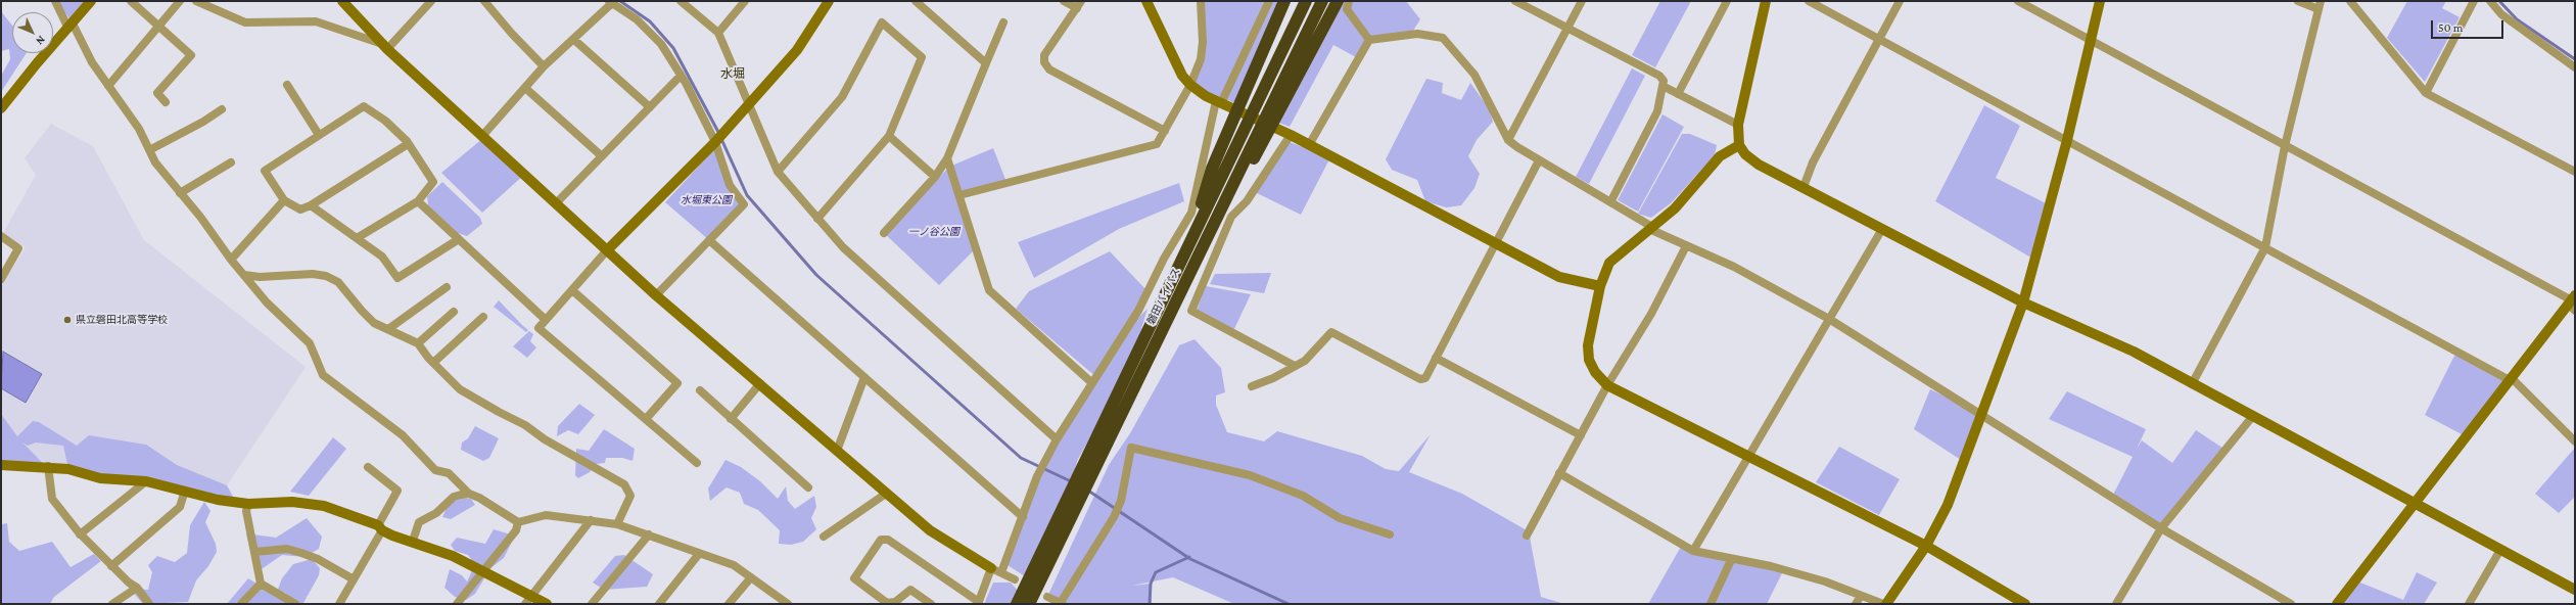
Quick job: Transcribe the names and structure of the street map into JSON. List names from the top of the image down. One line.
{"streets":{"highway":["磐田バイパス"]},"districts":["水堀"],"parks":["水堀東公園","一ノ谷公園"],"places":["県立磐田北高等学校"],"scale_bar":"50 m","north":"bottom right"}
